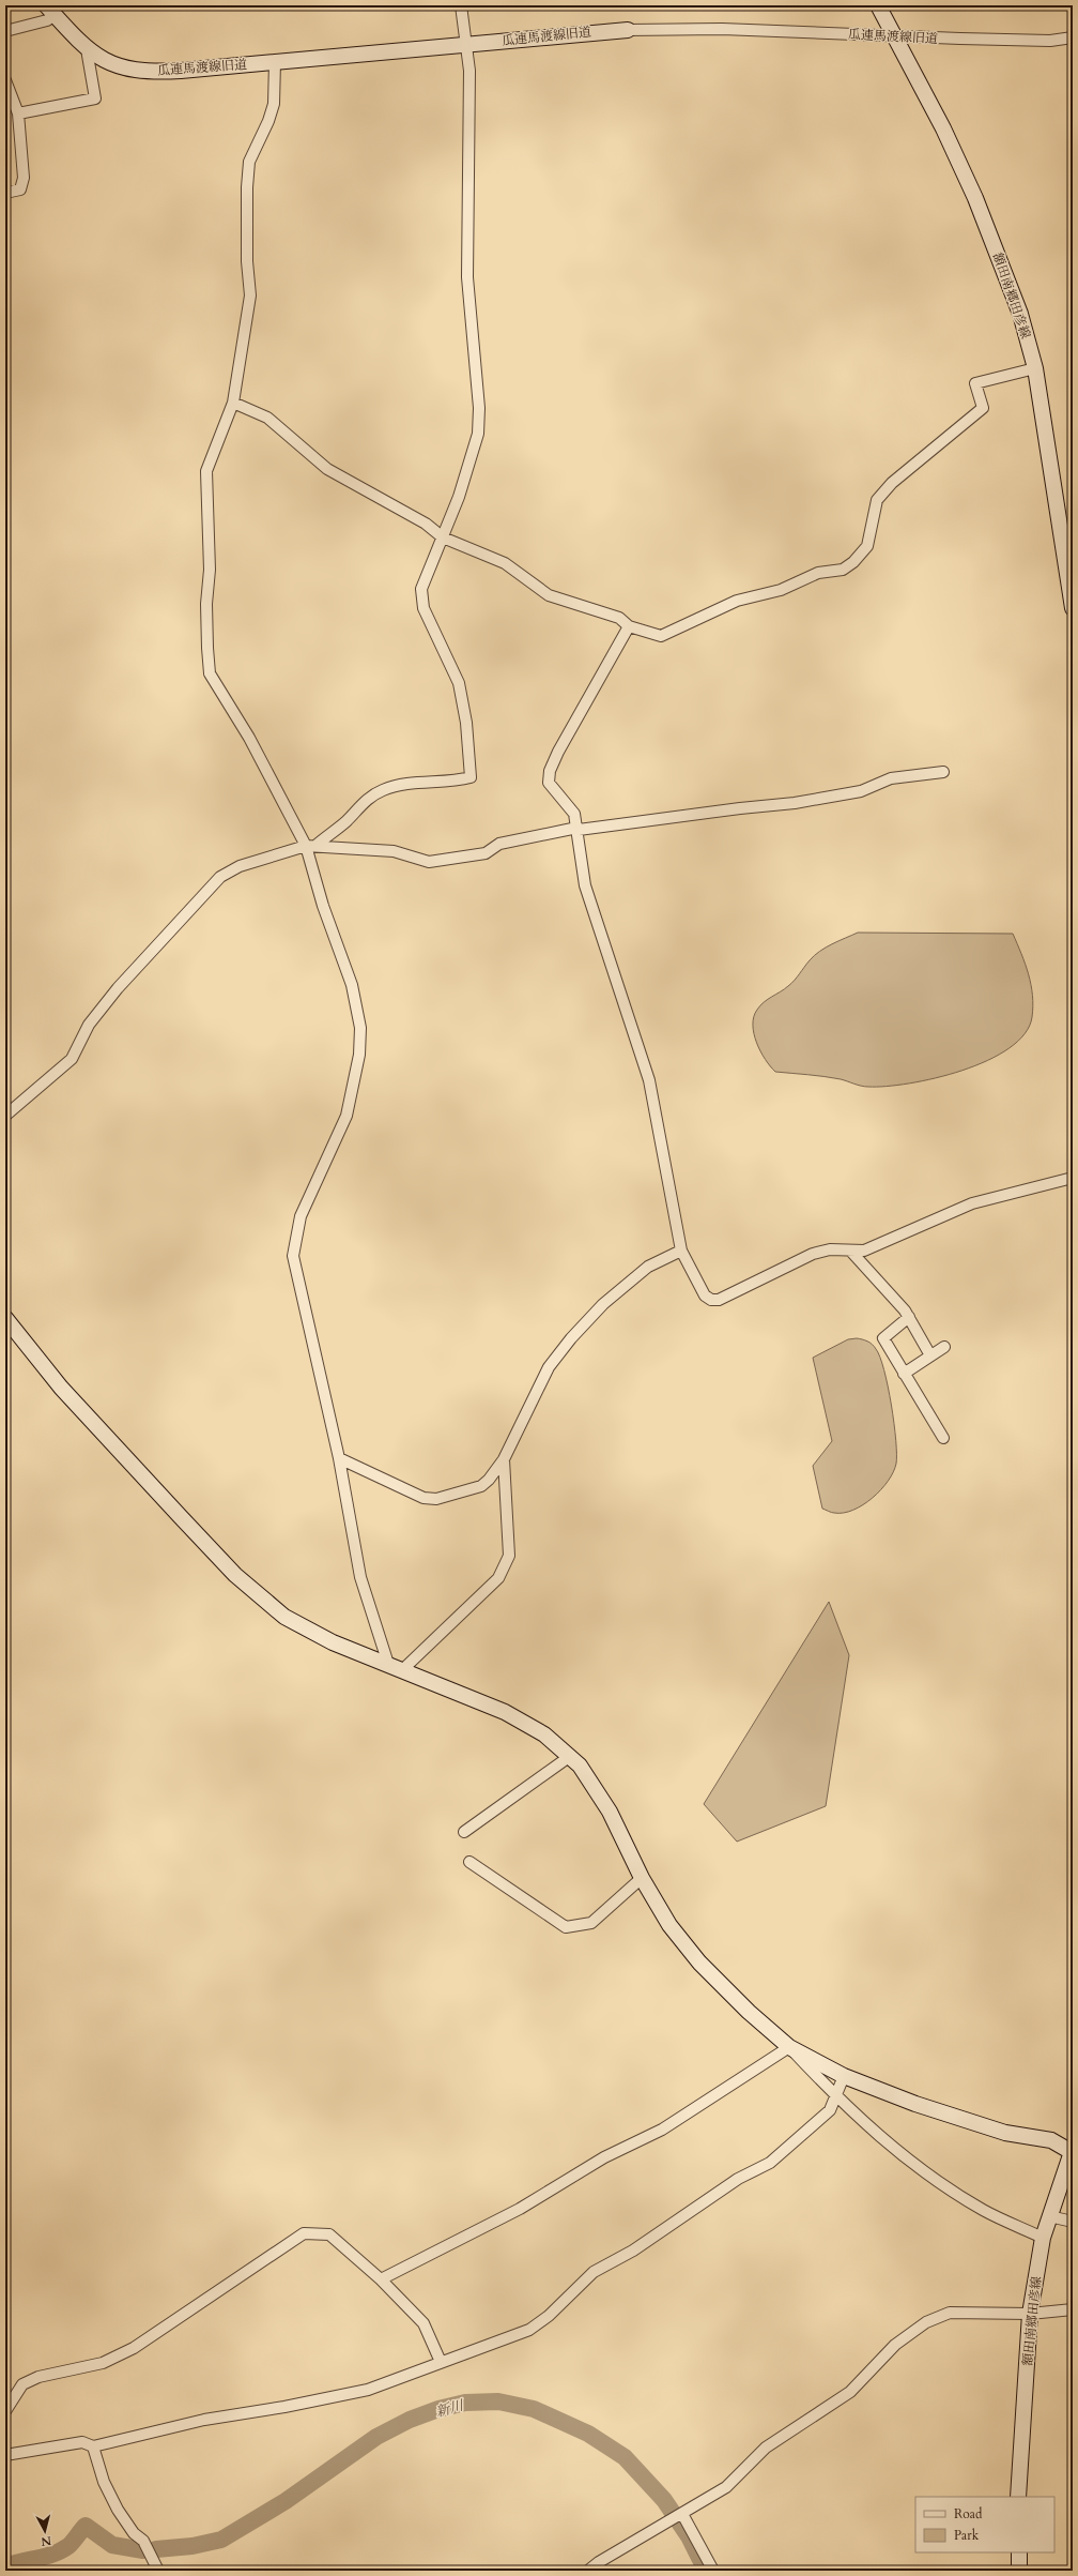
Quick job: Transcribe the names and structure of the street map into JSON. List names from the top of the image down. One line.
{"streets":{"street":["瓜連馬渡線旧道","額田南郷田彦線"]},"crossings":[["瓜連馬渡線旧道","額田南郷田彦線"]],"water":["新川"],"legend":["Road","Park"],"north":"bottom"}
